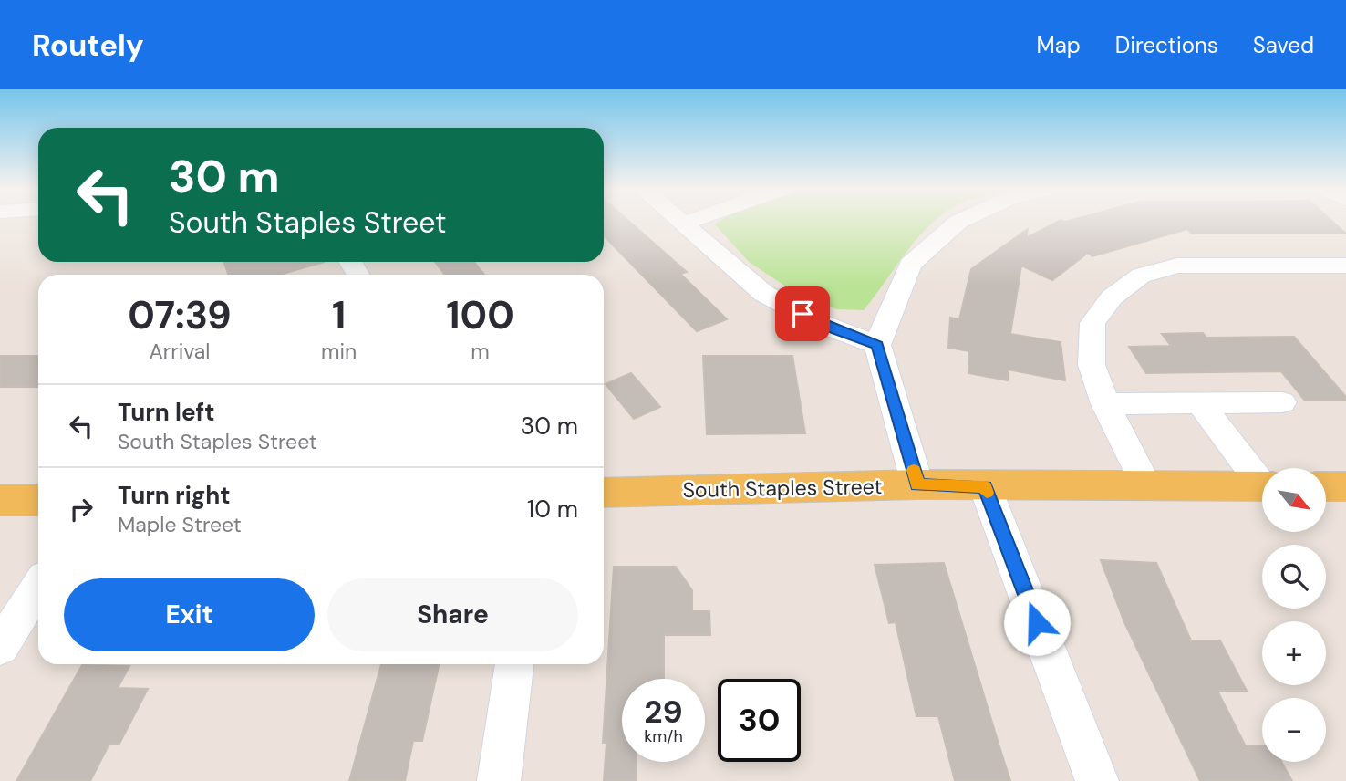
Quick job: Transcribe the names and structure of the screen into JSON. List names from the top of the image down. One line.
{"streets":{"main road":["South Staples Street"]},"north":"bottom right","page":{"header":"Routely","nav":["Map","Directions","Saved"],"turn":["30 m","South Staples Street"],"eta":["07:39","Arrival","1","min","100","m"],"list":[{"name":"Turn left","note":"South Staples Street","value":"30 m"},{"name":"Turn right","note":"Maple Street","value":"10 m"}],"map_buttons":["+","−"],"buttons":["Exit","Share"],"speed":"29 km/h","limit":"30"}}
